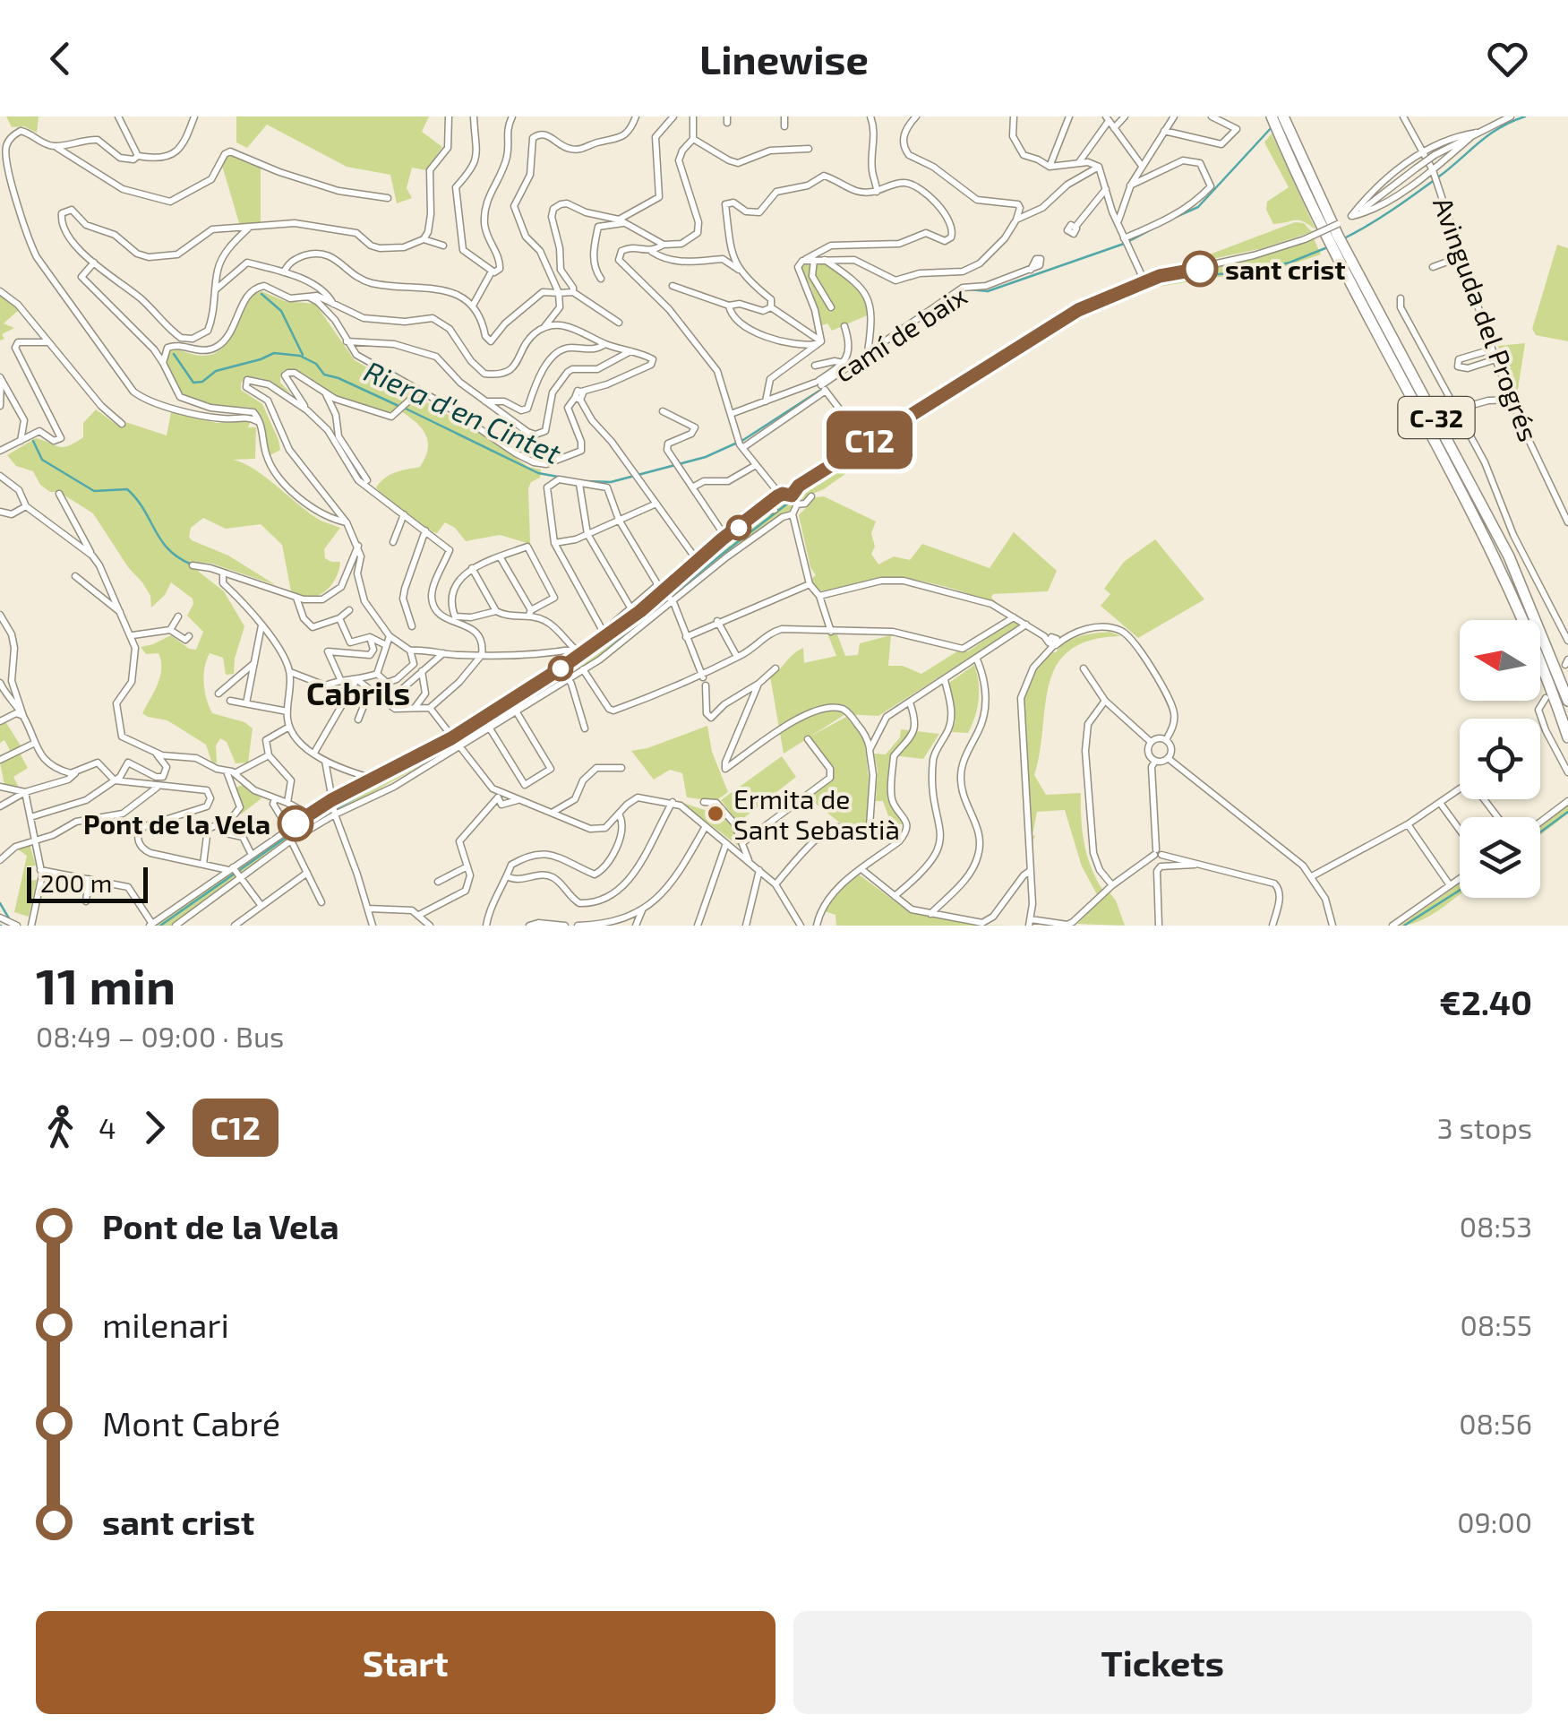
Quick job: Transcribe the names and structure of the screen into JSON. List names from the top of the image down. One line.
{"streets":{"highway":["C-32"],"street":["Avinguda del Progrés","camí de baix"]},"districts":["Cabrils"],"water":["Riera d'en Cintet"],"places":["sant crist","Ermita de Sant Sebastià","Pont de la Vela"],"lines":["bus line C12"],"scale_bar":"200 m","north":"left","page":{"header":"Linewise","on_map":"C12","scale":"200 m","heading":["11 min","08:49 – 09:00 · Bus","€2.40"],"legs":["4","C12","3 stops"],"list":[{"name":"Pont de la Vela","value":"08:53"},{"name":"milenari","value":"08:55"},{"name":"Mont Cabré","value":"08:56"},{"name":"sant crist","value":"09:00"}],"buttons":["Start","Tickets"]}}
